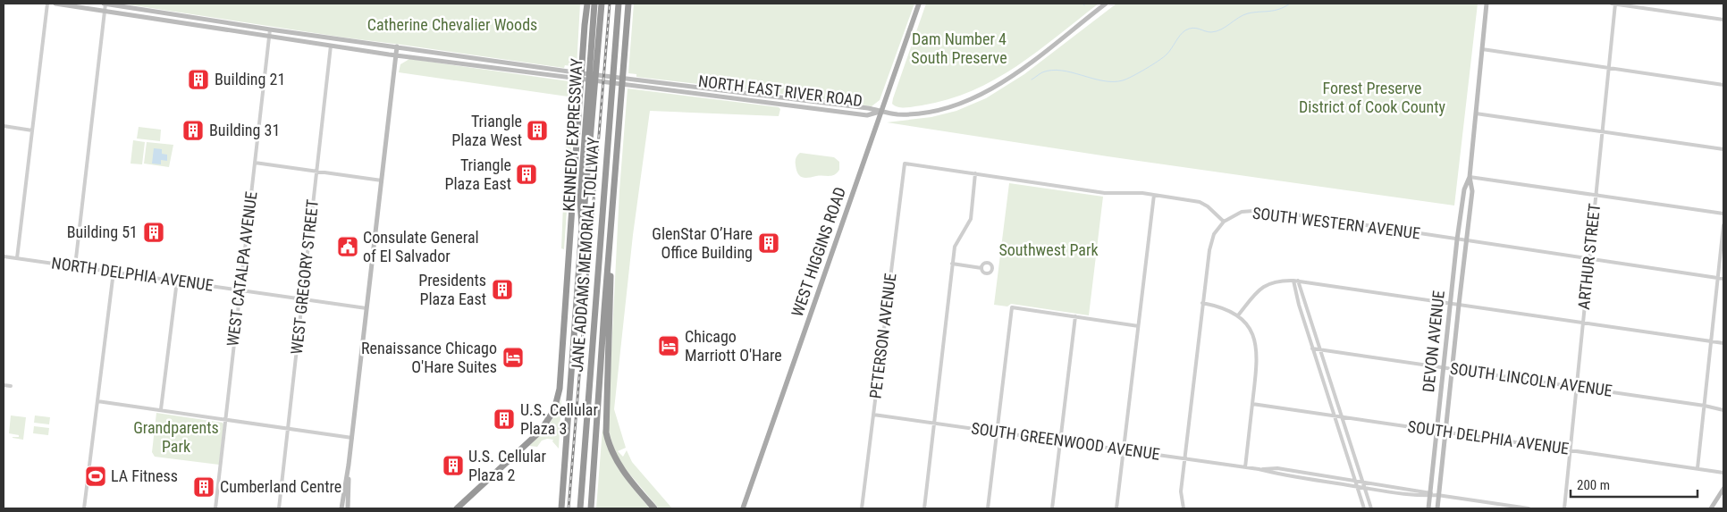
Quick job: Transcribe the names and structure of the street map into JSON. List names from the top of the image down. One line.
{"streets":{"highway":["KENNEDY EXPRESSWAY","JANE ADDAMS MEMORIAL TOLLWAY"],"main road":["NORTH EAST RIVER ROAD","WEST HIGGINS ROAD","DEVON AVENUE"],"street":["SOUTH WESTERN AVENUE","ARTHUR STREET","WEST CATALPA AVENUE","NORTH DELPHIA AVENUE","WEST GREGORY STREET","PETERSON AVENUE","SOUTH LINCOLN AVENUE","SOUTH DELPHIA AVENUE","SOUTH GREENWOOD AVENUE"]},"crossings":[["NORTH EAST RIVER ROAD","WEST HIGGINS ROAD"],["NORTH EAST RIVER ROAD","WEST CATALPA AVENUE"],["NORTH EAST RIVER ROAD","WEST GREGORY STREET"],["KENNEDY EXPRESSWAY","JANE ADDAMS MEMORIAL TOLLWAY"],["SOUTH WESTERN AVENUE","ARTHUR STREET"],["SOUTH WESTERN AVENUE","DEVON AVENUE"],["ARTHUR STREET","SOUTH LINCOLN AVENUE"],["ARTHUR STREET","SOUTH DELPHIA AVENUE"],["WEST CATALPA AVENUE","NORTH DELPHIA AVENUE"],["NORTH DELPHIA AVENUE","WEST GREGORY STREET"],["PETERSON AVENUE","SOUTH GREENWOOD AVENUE"],["DEVON AVENUE","SOUTH LINCOLN AVENUE"],["DEVON AVENUE","SOUTH DELPHIA AVENUE"],["DEVON AVENUE","SOUTH GREENWOOD AVENUE"]],"parks":["Catherine Chevalier Woods","Dam Number 4 South Preserve","Forest Preserve District of Cook County","Southwest Park","Grandparents Park"],"places":{"building":["Building 21","Building 31","Triangle Plaza West","Triangle Plaza East","Building 51","GlenStar O’Hare Office Building","Presidents Plaza East","U.S. Cellular Plaza 3","U.S. Cellular Plaza 2","Cumberland Centre"],"public building":["Consulate General of El Salvador"],"hotel":["Chicago Marriott O'Hare","Renaissance Chicago O'Hare Suites"],"sports":["LA Fitness"]},"scale_bar":"200 m"}
